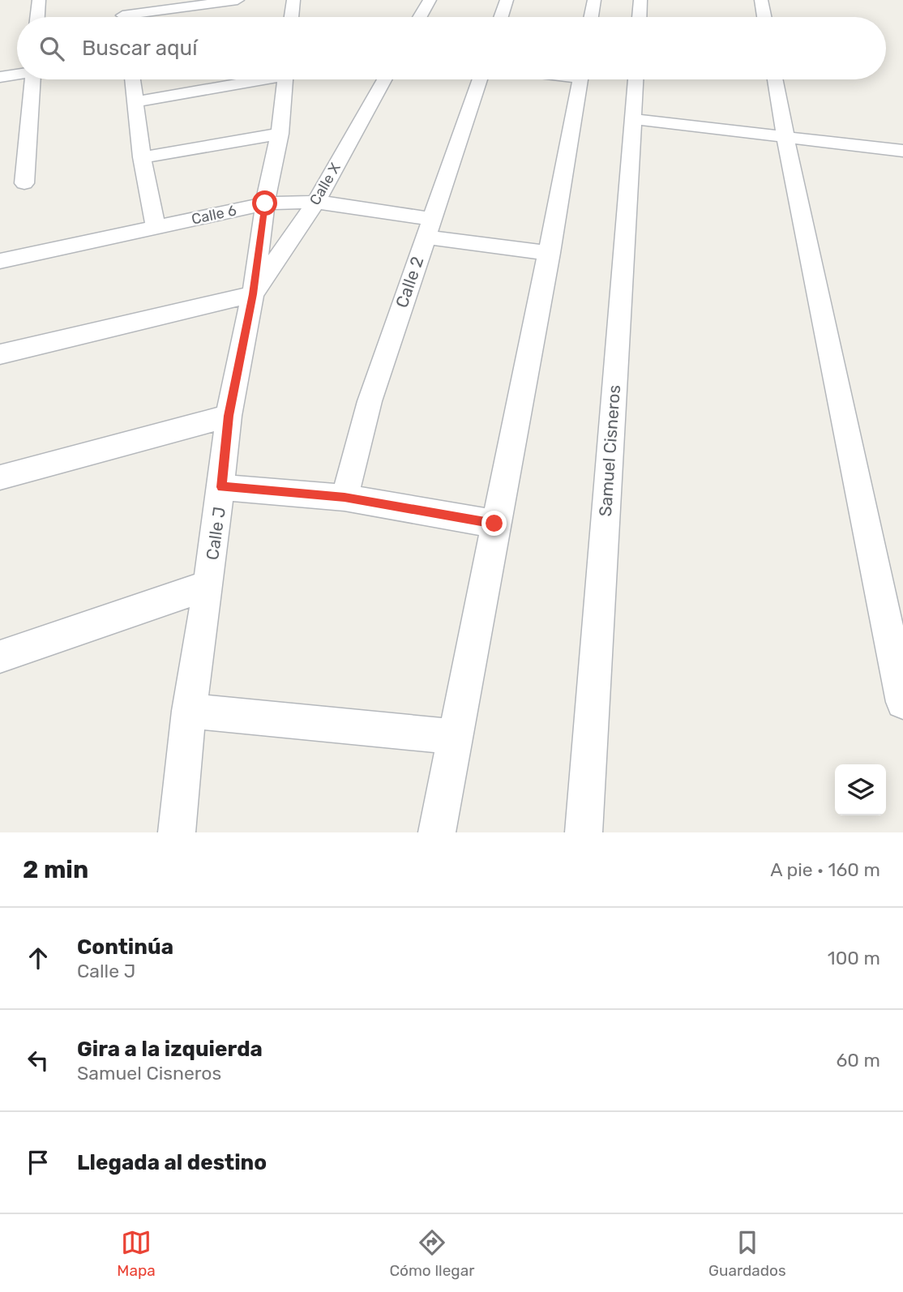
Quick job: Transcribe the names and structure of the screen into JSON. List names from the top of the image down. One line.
{"streets":{"street":["Calle X","Calle 6","Calle 2","Samuel Cisneros","Calle J"]},"crossings":[["Calle X","Calle 6"],["Calle X","Calle J"],["Calle 6","Calle 2"],["Calle 6","Calle J"]],"page":{"search":"Buscar aquí","heading":["2 min","A pie · 160 m"],"list":[["Continúa","Calle J","100 m"],["Gira a la izquierda","Samuel Cisneros","60 m"],"Llegada al destino"],"nav":["Mapa","Cómo llegar","Guardados"]}}
